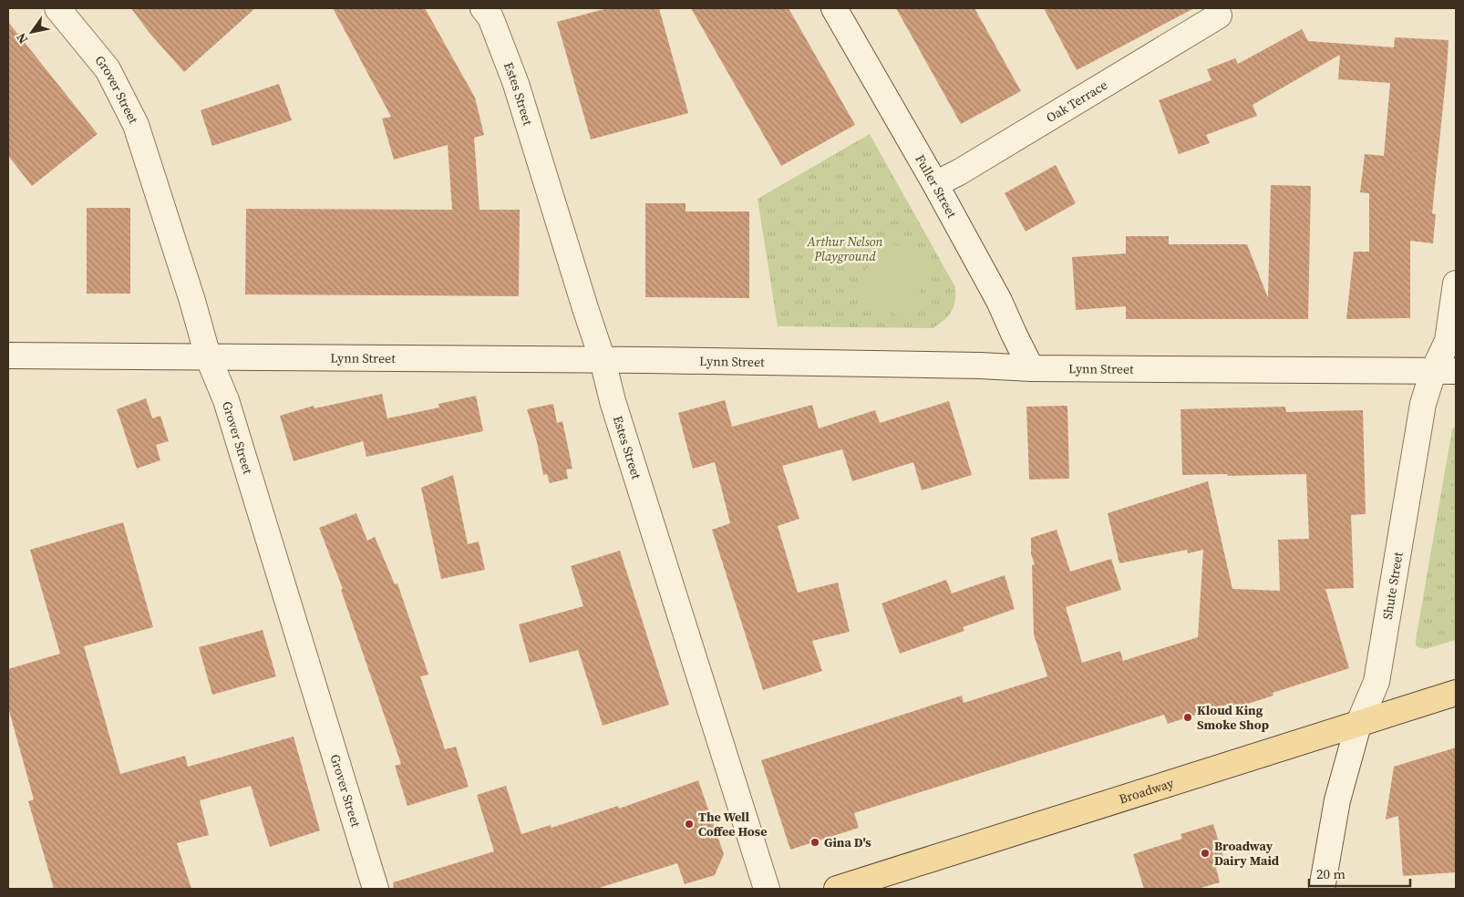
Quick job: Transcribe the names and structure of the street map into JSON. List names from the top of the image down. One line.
{"streets":{"main road":["Broadway"],"street":["Grover Street","Estes Street","Oak Terrace","Fuller Street","Lynn Street","Shute Street"]},"crossings":[["Grover Street","Lynn Street"],["Estes Street","Lynn Street"],["Oak Terrace","Fuller Street"],["Fuller Street","Lynn Street"],["Lynn Street","Shute Street"],["Shute Street","Broadway"]],"parks":["Arthur Nelson Playground"],"places":["Kloud King Smoke Shop","The Well Coffee Hose","Gina D's","Broadway Dairy Maid"],"scale_bar":"20 m","north":"bottom left"}
